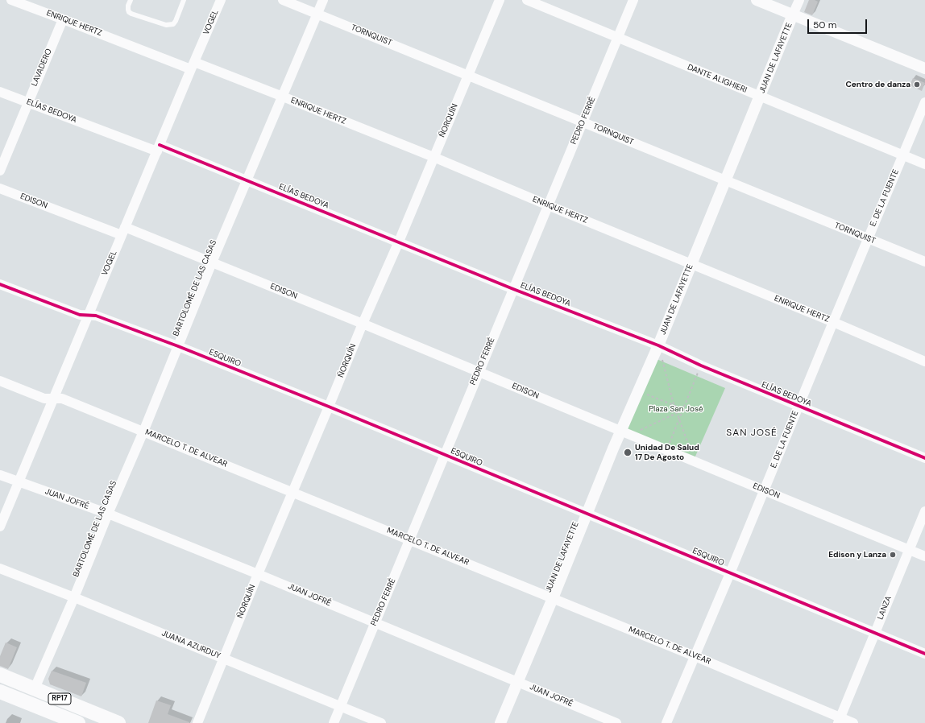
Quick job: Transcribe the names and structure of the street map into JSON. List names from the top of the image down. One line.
{"streets":{"main road":["RP17"],"street":["VOGEL","ENRIQUE HERTZ","TORNQUIST","JUAN DE LAFAYETTE","LAVADERO","DANTE ALIGHIERI","ELÍAS BEDOYA","ÑORQUÍN","PEDRO FERRÉ","E. DE LA FUENTE","EDISON","BARTOLOMÉ DE LAS CASAS","ESQUIRO","MARCELO T. DE ALVEAR","JUAN JOFRÉ","LANZA","JUANA AZURDUY"]},"crossings":[["VOGEL","ENRIQUE HERTZ"],["VOGEL","ELÍAS BEDOYA"],["VOGEL","EDISON"],["VOGEL","ESQUIRO"],["VOGEL","MARCELO T. DE ALVEAR"],["VOGEL","JUAN JOFRÉ"],["ENRIQUE HERTZ","JUAN DE LAFAYETTE"],["ENRIQUE HERTZ","LAVADERO"],["ENRIQUE HERTZ","ÑORQUÍN"],["ENRIQUE HERTZ","PEDRO FERRÉ"],["ENRIQUE HERTZ","E. DE LA FUENTE"],["ENRIQUE HERTZ","BARTOLOMÉ DE LAS CASAS"],["TORNQUIST","JUAN DE LAFAYETTE"],["TORNQUIST","ÑORQUÍN"],["TORNQUIST","PEDRO FERRÉ"],["TORNQUIST","E. DE LA FUENTE"],["TORNQUIST","BARTOLOMÉ DE LAS CASAS"],["JUAN DE LAFAYETTE","DANTE ALIGHIERI"],["JUAN DE LAFAYETTE","ELÍAS BEDOYA"],["JUAN DE LAFAYETTE","EDISON"],["JUAN DE LAFAYETTE","ESQUIRO"],["JUAN DE LAFAYETTE","MARCELO T. DE ALVEAR"],["JUAN DE LAFAYETTE","JUAN JOFRÉ"],["LAVADERO","ELÍAS BEDOYA"],["DANTE ALIGHIERI","PEDRO FERRÉ"],["DANTE ALIGHIERI","E. DE LA FUENTE"],["ELÍAS BEDOYA","ÑORQUÍN"],["ELÍAS BEDOYA","PEDRO FERRÉ"],["ELÍAS BEDOYA","E. DE LA FUENTE"],["ELÍAS BEDOYA","BARTOLOMÉ DE LAS CASAS"],["ÑORQUÍN","EDISON"],["ÑORQUÍN","ESQUIRO"],["ÑORQUÍN","MARCELO T. DE ALVEAR"],["ÑORQUÍN","JUAN JOFRÉ"],["ÑORQUÍN","JUANA AZURDUY"],["PEDRO FERRÉ","EDISON"],["PEDRO FERRÉ","ESQUIRO"],["PEDRO FERRÉ","MARCELO T. DE ALVEAR"],["PEDRO FERRÉ","JUAN JOFRÉ"],["PEDRO FERRÉ","JUANA AZURDUY"],["E. DE LA FUENTE","EDISON"],["E. DE LA FUENTE","ESQUIRO"],["E. DE LA FUENTE","MARCELO T. DE ALVEAR"],["EDISON","BARTOLOMÉ DE LAS CASAS"],["EDISON","LANZA"],["BARTOLOMÉ DE LAS CASAS","ESQUIRO"],["BARTOLOMÉ DE LAS CASAS","MARCELO T. DE ALVEAR"],["BARTOLOMÉ DE LAS CASAS","JUAN JOFRÉ"],["BARTOLOMÉ DE LAS CASAS","JUANA AZURDUY"],["BARTOLOMÉ DE LAS CASAS","RP17"],["ESQUIRO","LANZA"],["MARCELO T. DE ALVEAR","LANZA"]],"districts":["SAN JOSÉ"],"parks":["Plaza San José"],"places":["Centro de danza","Unidad De Salud 17 De Agosto","Edison y Lanza"],"scale_bar":"50 m"}
